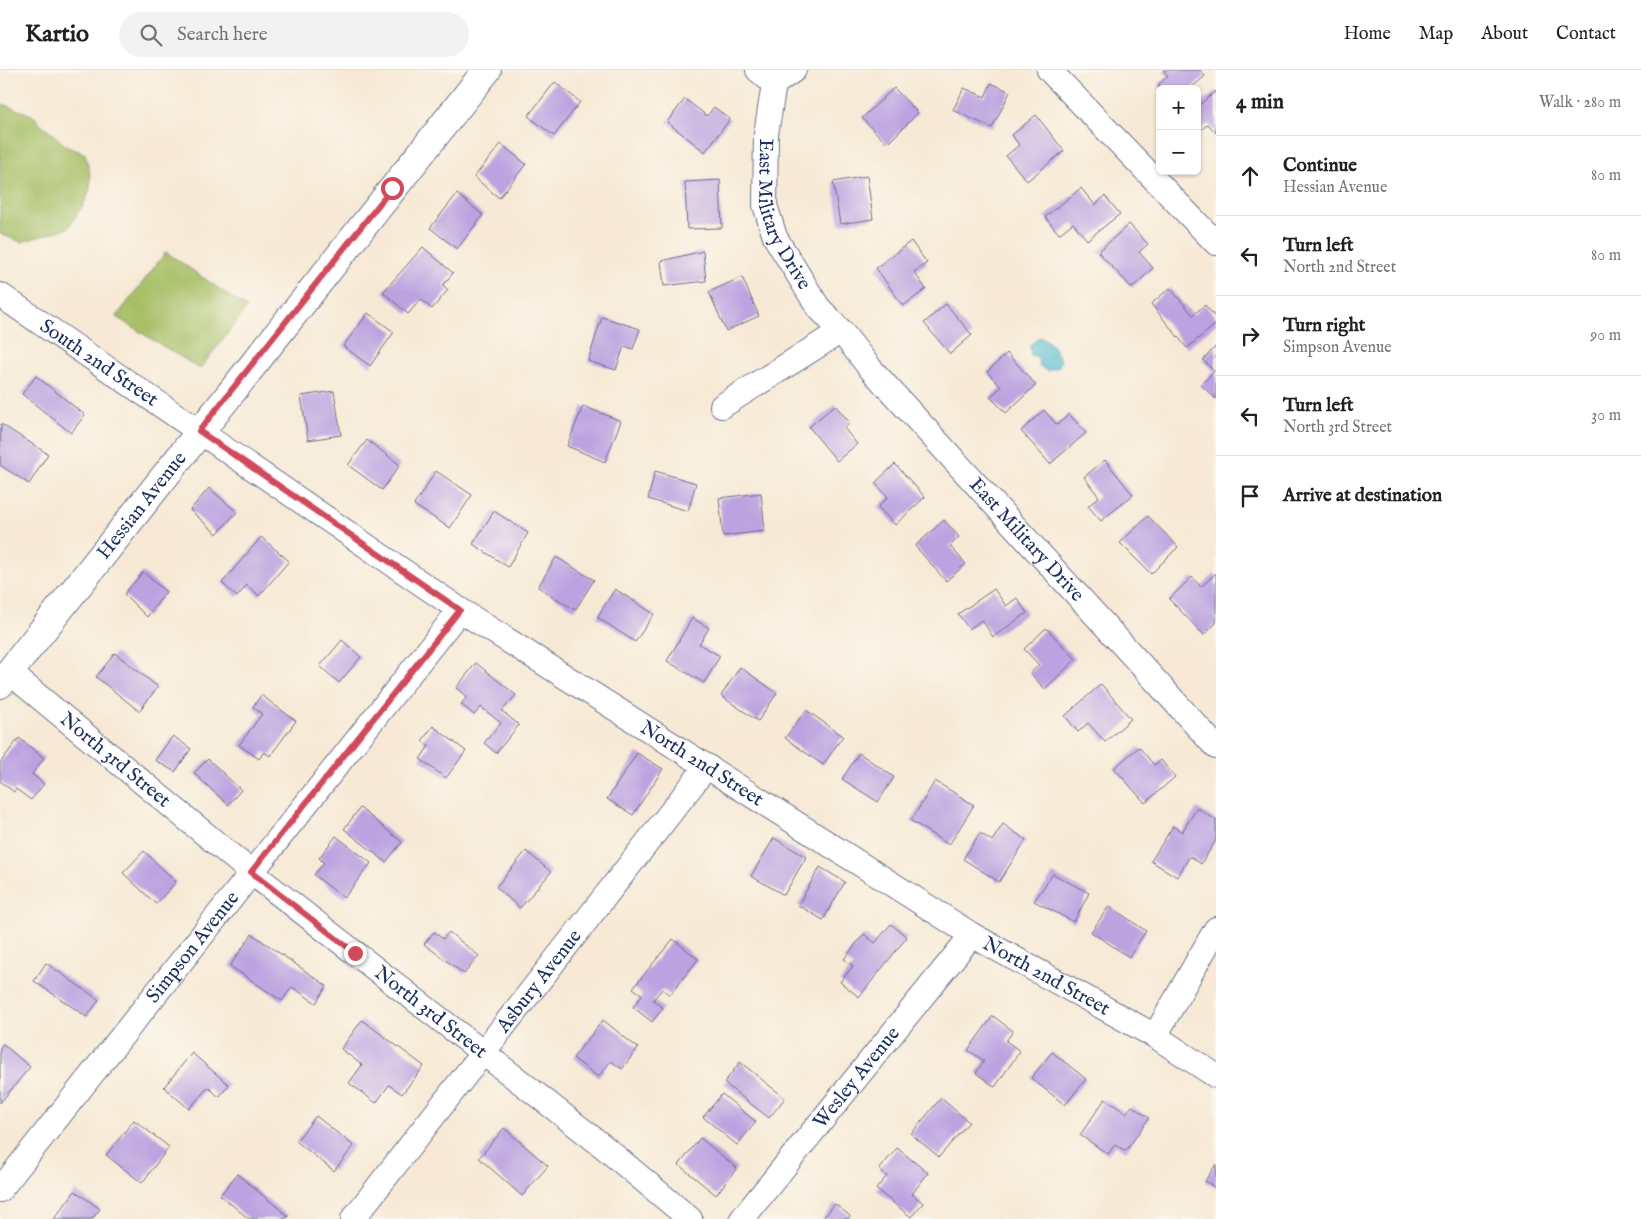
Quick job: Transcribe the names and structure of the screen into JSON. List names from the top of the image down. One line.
{"streets":{"street":["East Military Drive","South 2nd Street","Hessian Avenue","North 3rd Street","North 2nd Street","Simpson Avenue","Asbury Avenue","Wesley Avenue"]},"crossings":[["South 2nd Street","Hessian Avenue"],["South 2nd Street","North 2nd Street"],["Hessian Avenue","North 3rd Street"],["Hessian Avenue","North 2nd Street"],["North 3rd Street","Simpson Avenue"],["North 3rd Street","Asbury Avenue"],["North 2nd Street","Simpson Avenue"],["North 2nd Street","Asbury Avenue"],["North 2nd Street","Wesley Avenue"]],"page":{"header":"Kartio","search":"Search here","nav":["Home","Map","About","Contact"],"heading":["4 min","Walk · 280 m"],"map_buttons":["+","−"],"list":[["Continue","Hessian Avenue","80 m"],["Turn left","North 2nd Street","80 m"],["Turn right","Simpson Avenue","90 m"],["Turn left","North 3rd Street","30 m"],"Arrive at destination"]}}
